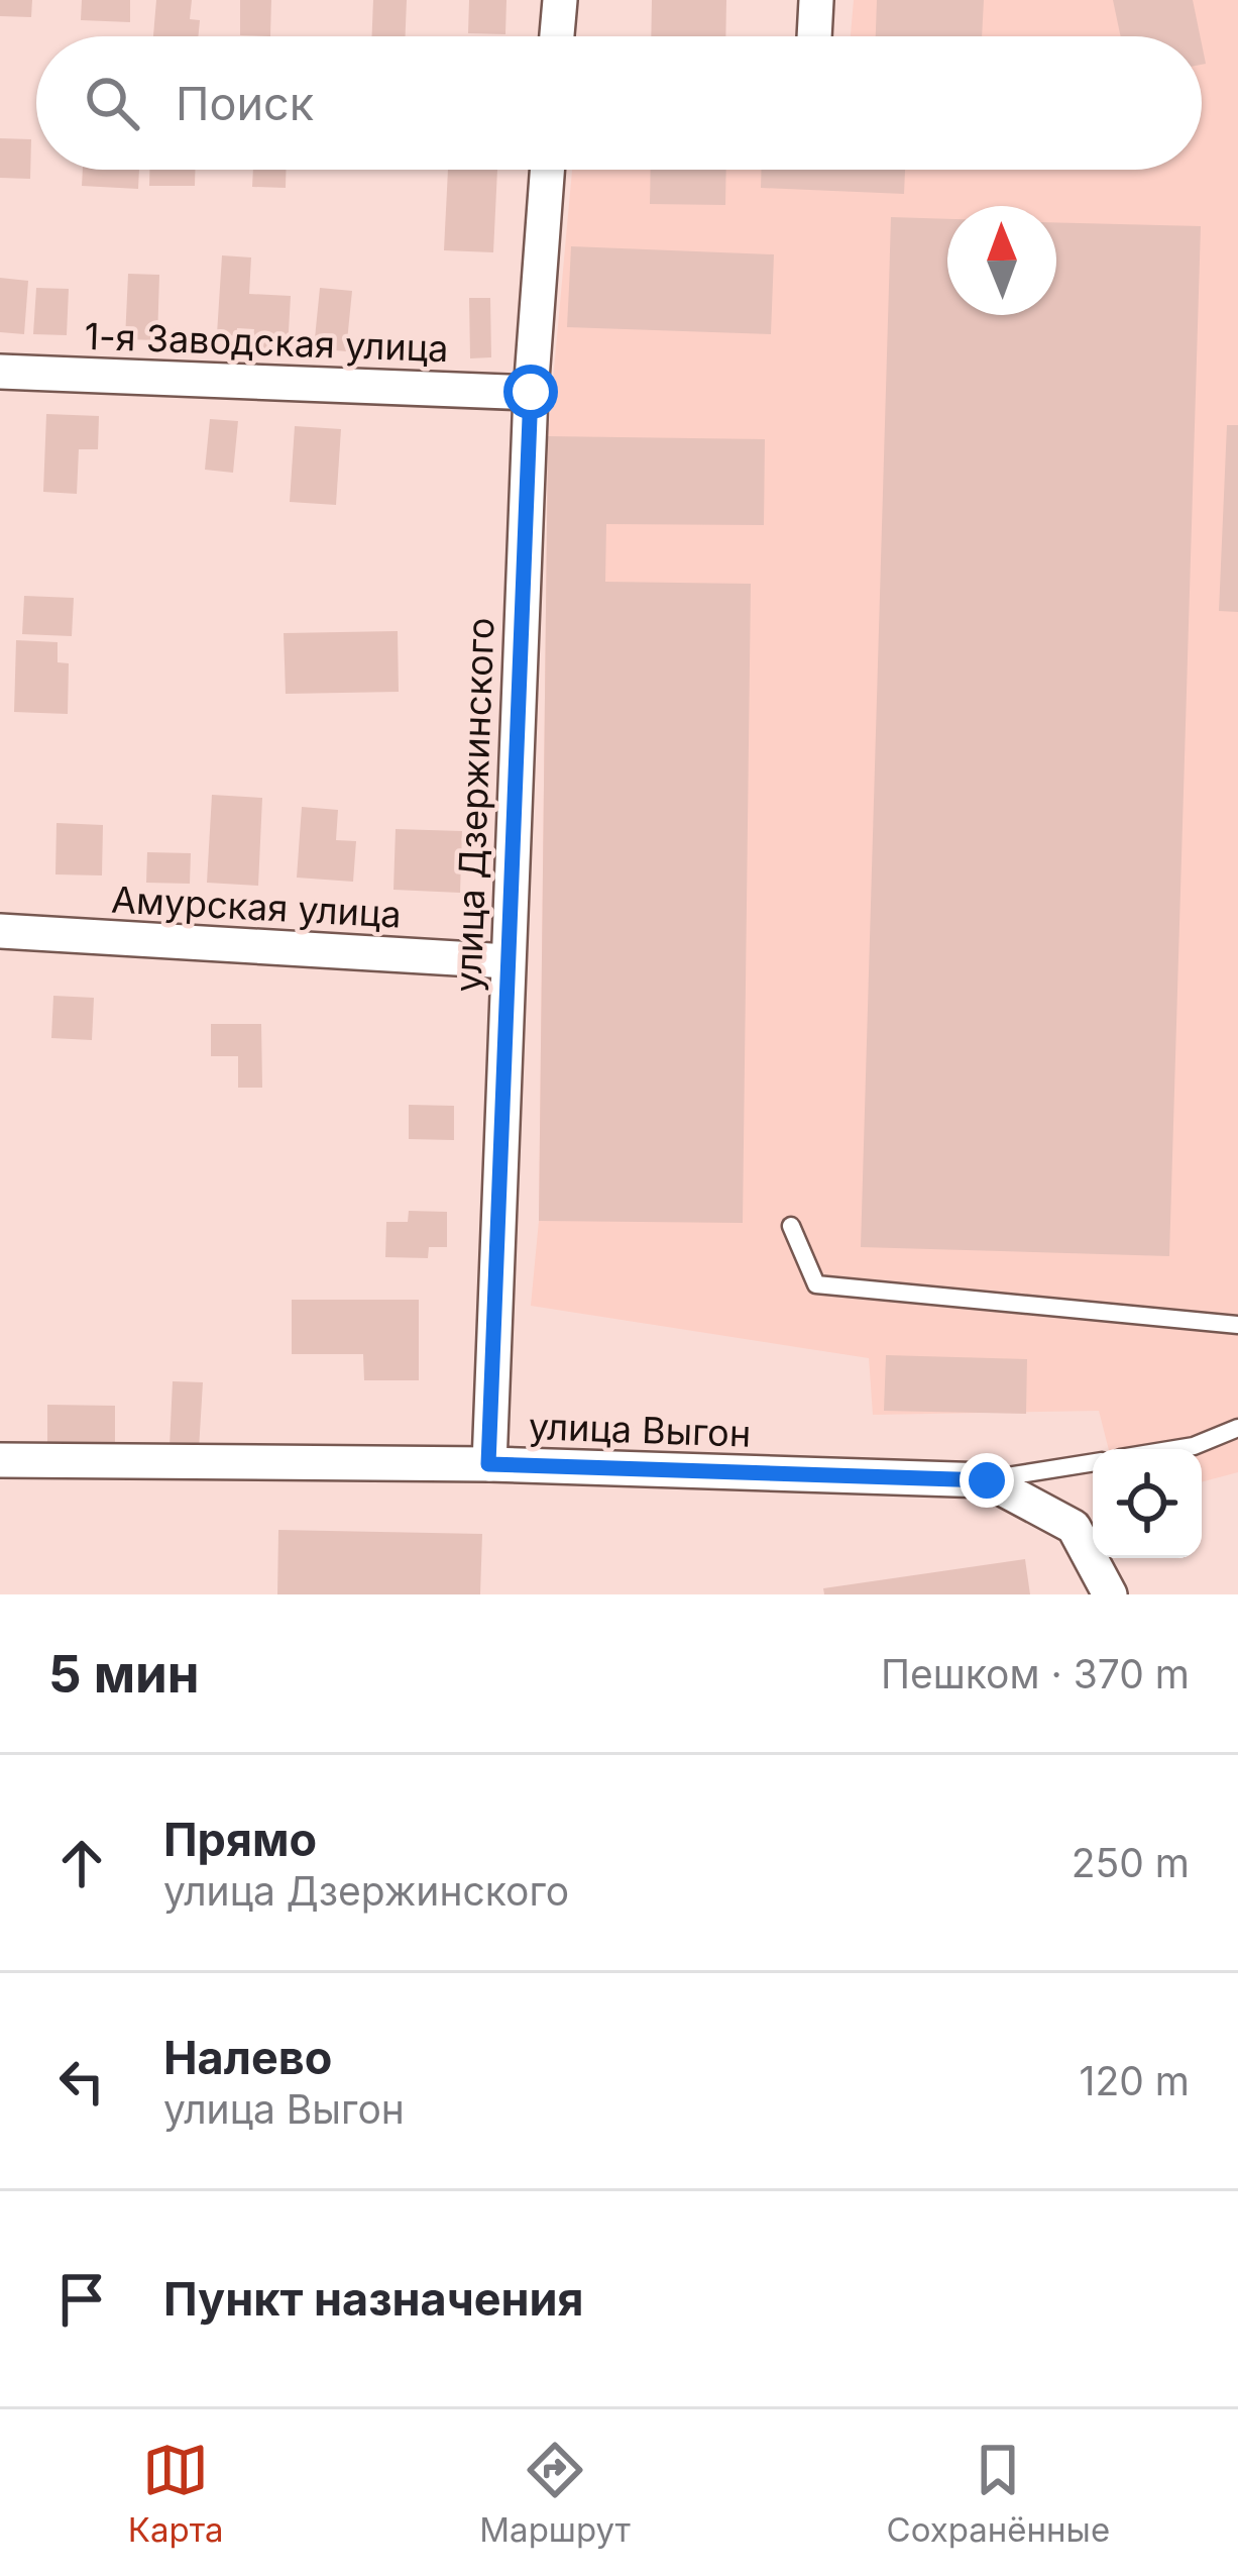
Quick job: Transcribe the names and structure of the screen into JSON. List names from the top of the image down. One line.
{"streets":{"street":["1-я Заводская улица","улица Дзержинского","Амурская улица","улица Выгон"]},"crossings":[["1-я Заводская улица","улица Дзержинского"],["улица Дзержинского","Амурская улица"],["улица Дзержинского","улица Выгон"]],"north":"top","page":{"search":"Поиск","heading":["5 мин","Пешком · 370 m"],"list":[["Прямо","улица Дзержинского","250 m"],["Налево","улица Выгон","120 m"],"Пункт назначения"],"nav":["Карта","Маршрут","Сохранённые"]}}
